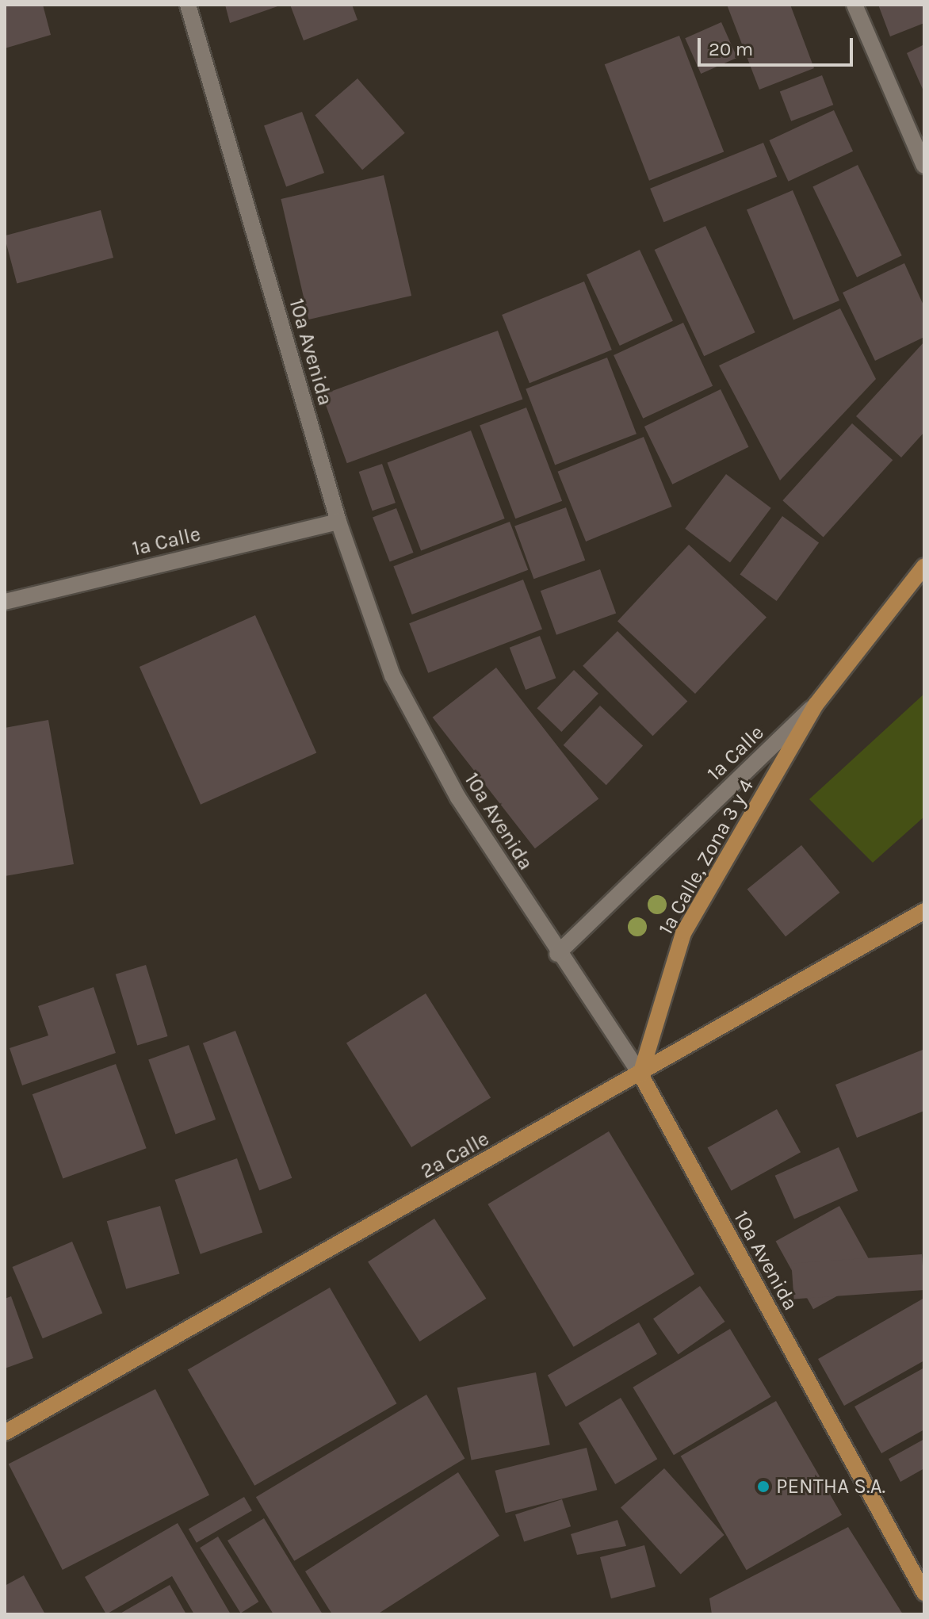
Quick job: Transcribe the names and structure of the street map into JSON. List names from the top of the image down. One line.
{"streets":{"main road":["10a Avenida","1a Calle","1a Calle, Zona 3 y 4","2a Calle"]},"crossings":[["10a Avenida","1a Calle"],["10a Avenida","1a Calle, Zona 3 y 4"],["10a Avenida","2a Calle"],["1a Calle","1a Calle, Zona 3 y 4"],["1a Calle, Zona 3 y 4","2a Calle"]],"places":["PENTHA S.A."],"scale_bar":"20 m"}
